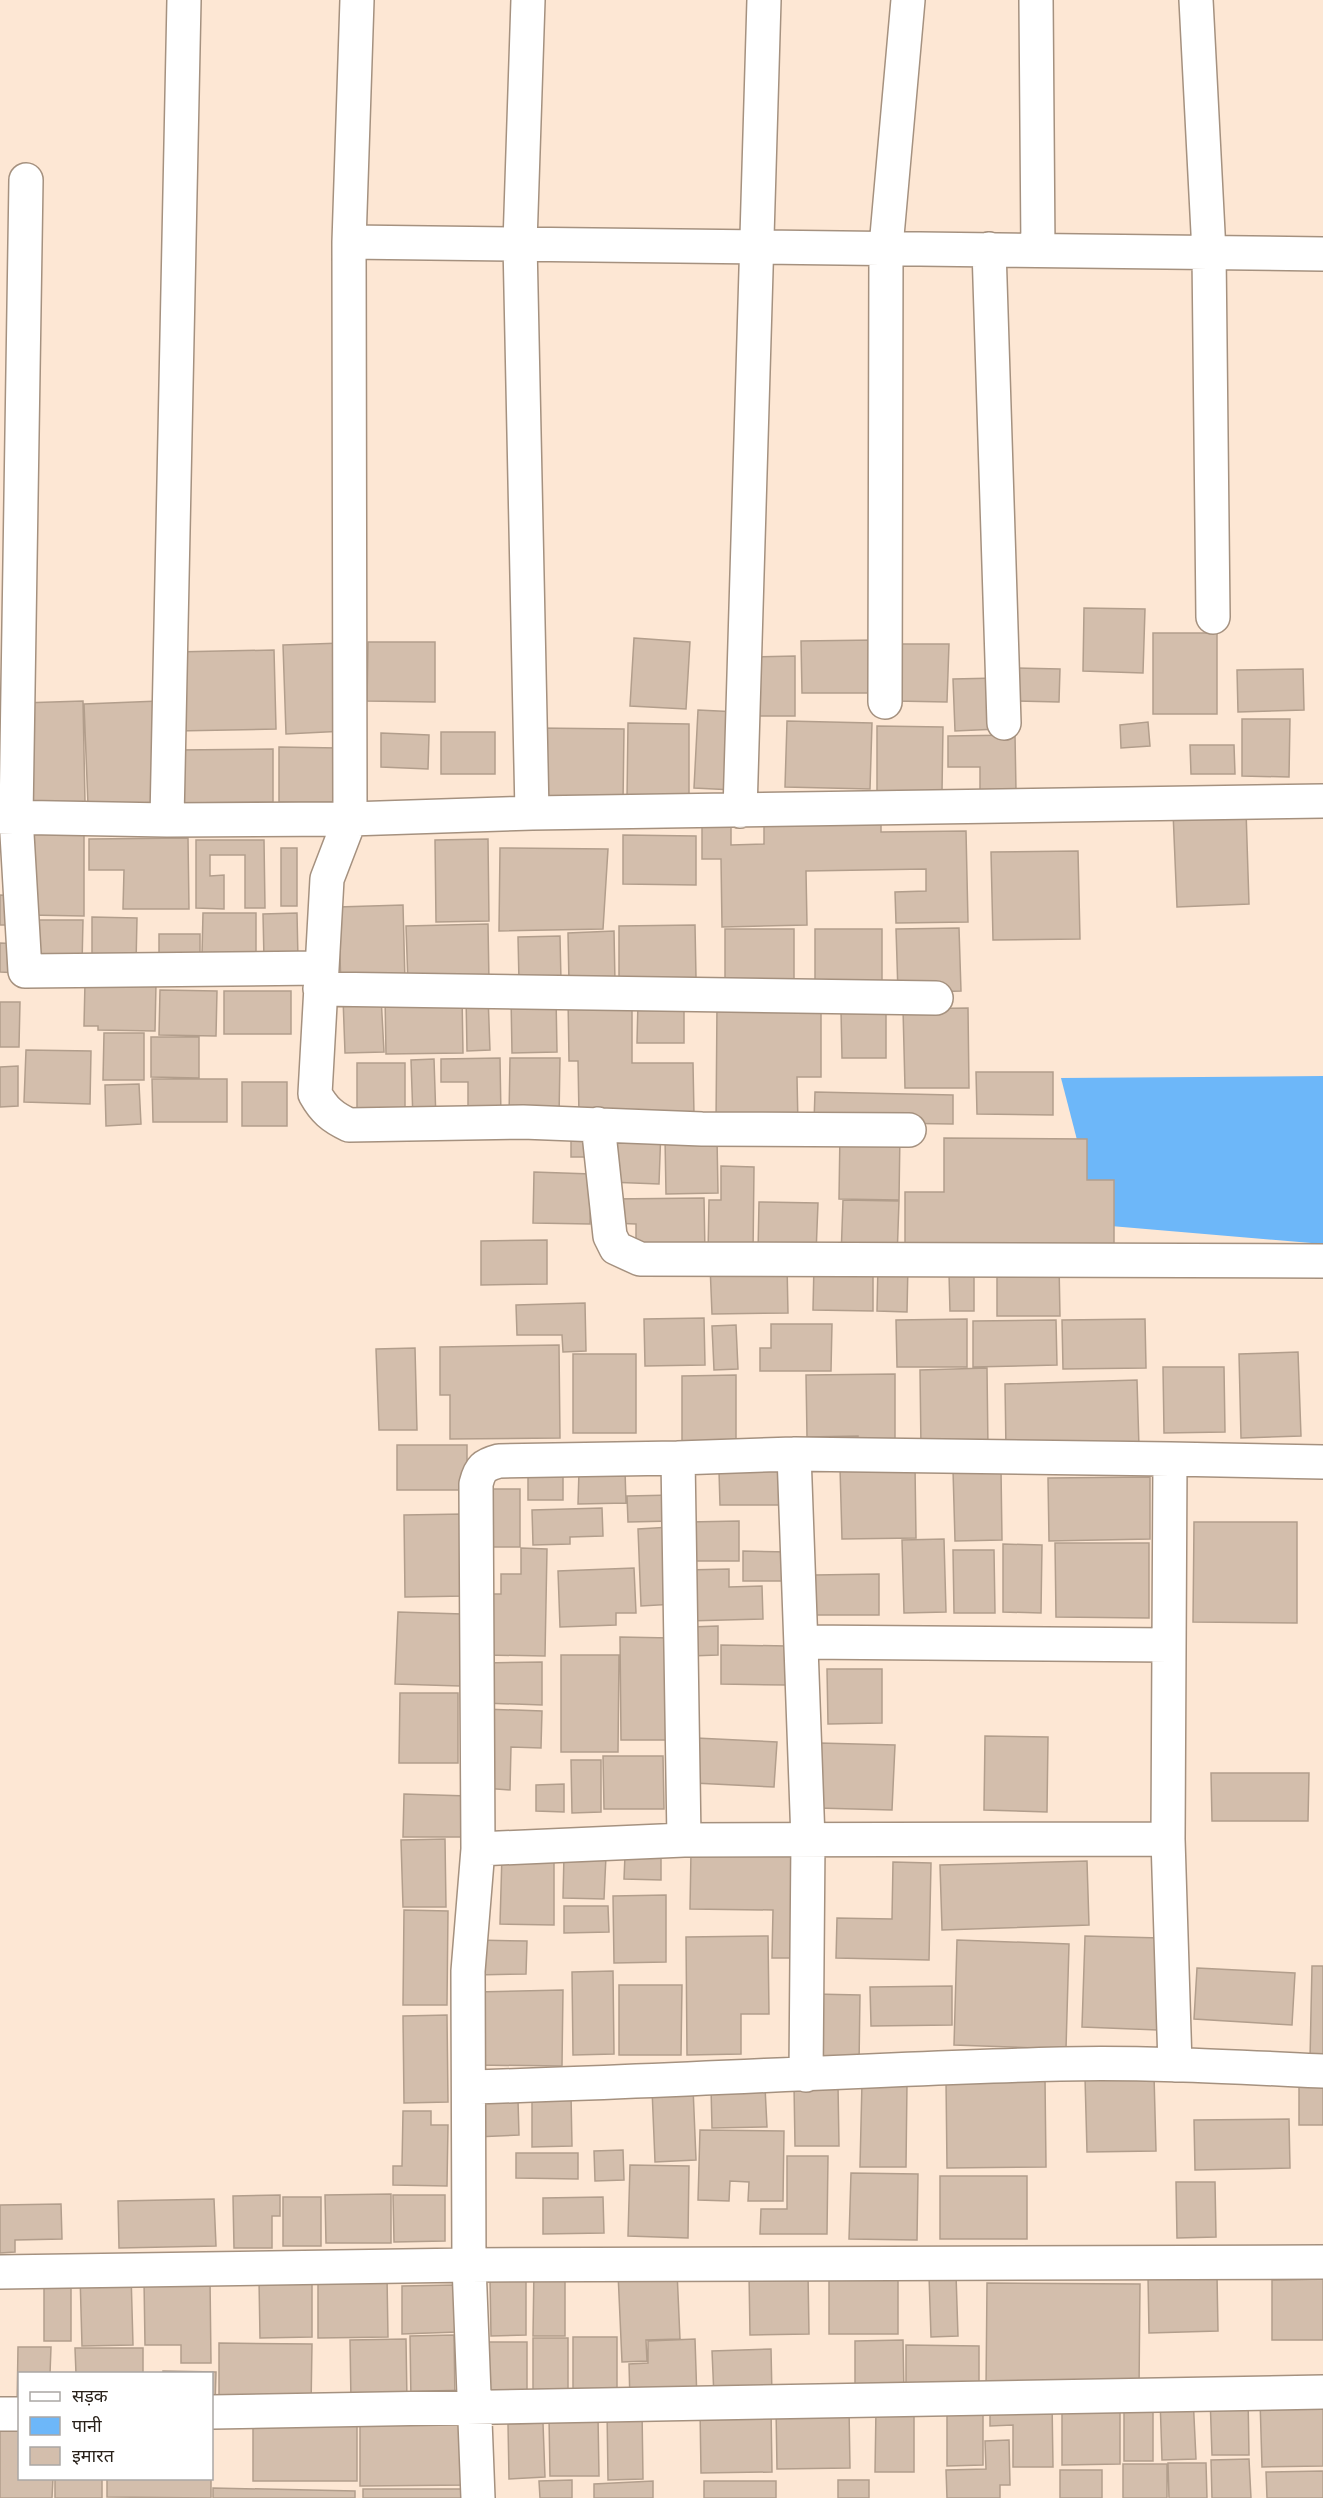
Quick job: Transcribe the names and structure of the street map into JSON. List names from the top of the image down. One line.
{"legend":["सड़क","पानी","इमारत"]}
